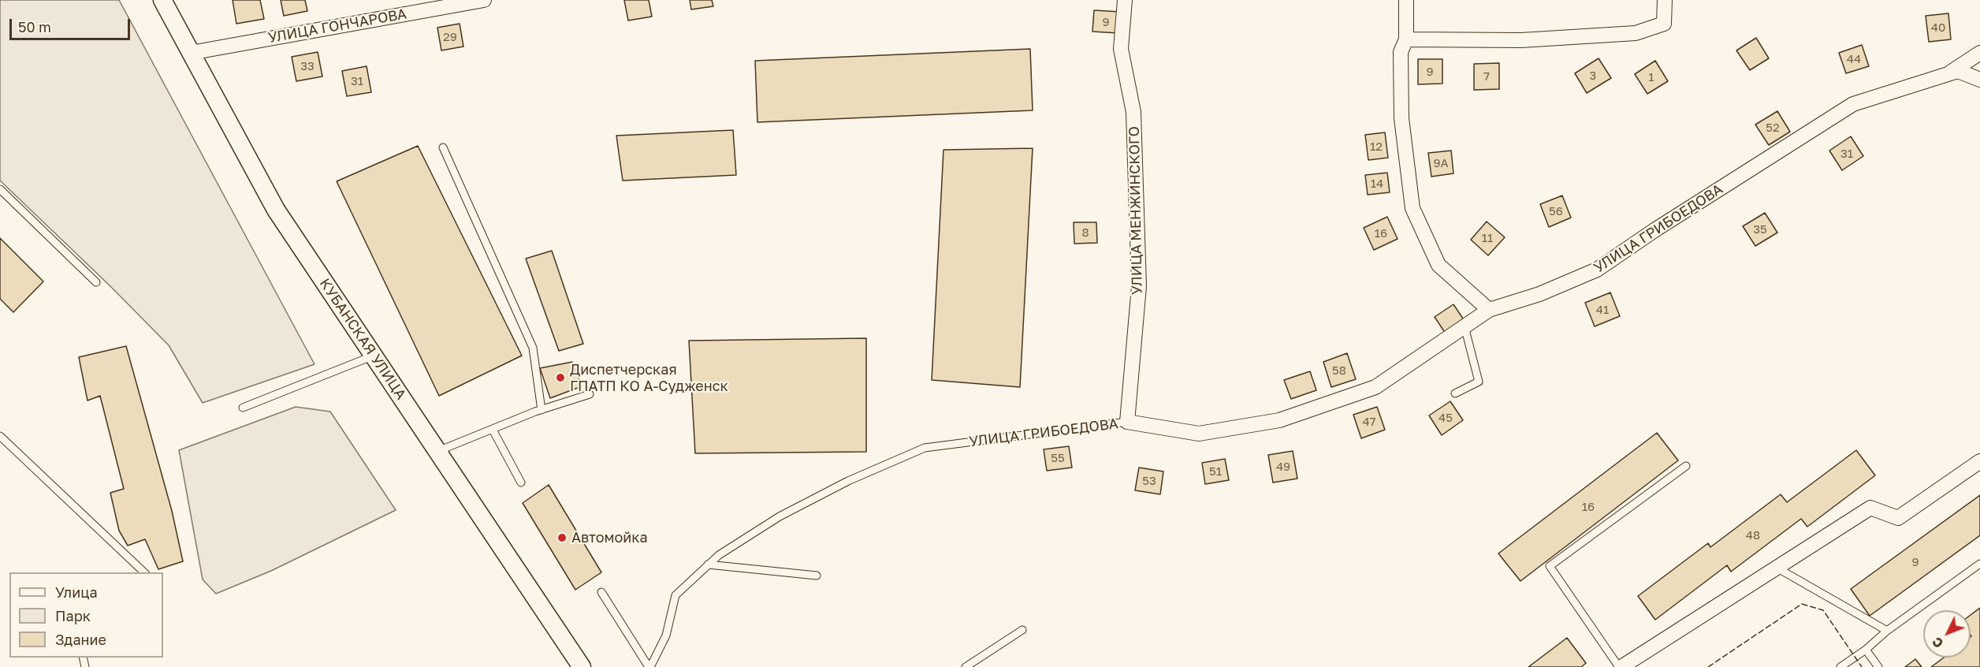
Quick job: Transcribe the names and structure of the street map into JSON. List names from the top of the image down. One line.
{"streets":{"street":["УЛИЦА ГОНЧАРОВА","УЛИЦА МЕНЖИНСКОГО","УЛИЦА ГРИБОЕДОВА","КУБАНСКАЯ УЛИЦА"]},"crossings":[["УЛИЦА ГОНЧАРОВА","КУБАНСКАЯ УЛИЦА"],["УЛИЦА МЕНЖИНСКОГО","УЛИЦА ГРИБОЕДОВА"]],"places":["Диспетчерская ГПАТП КО А-Судженск","Автомойка"],"house_numbers":["9","40","29","44","33","9","3","7","1","31","52","12","31","9А","14","56","35","8","16","11","41","58","45","47","55","49","51","53","16","48","9"],"legend":["Улица","Парк","Здание"],"scale_bar":"50 m","north":"bottom left"}
